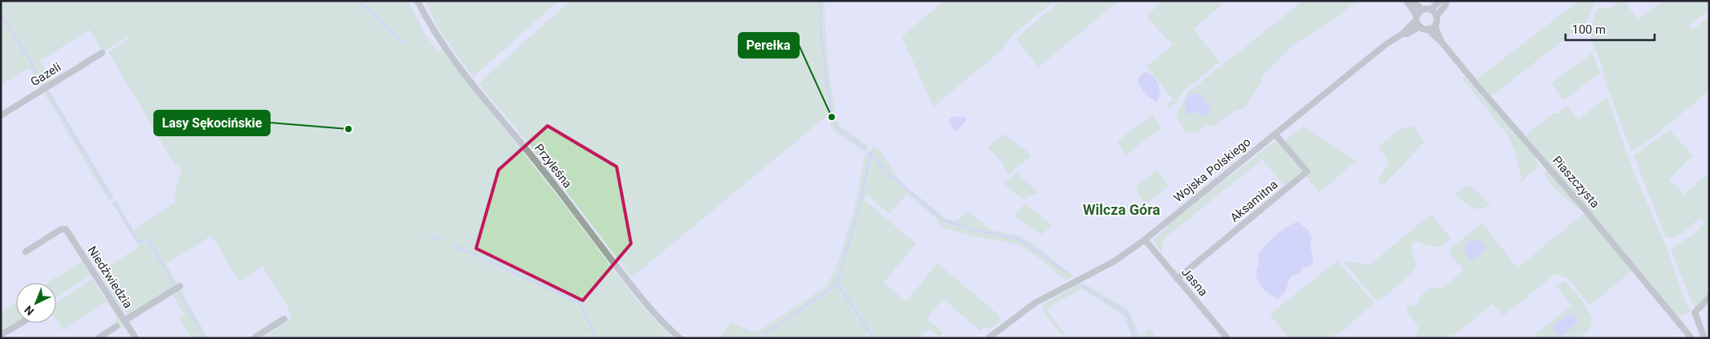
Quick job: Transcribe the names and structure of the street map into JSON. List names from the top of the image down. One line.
{"streets":{"street":["Gazeli","Przyleśna","Wojska Polskiego","Piaszczysta","Aksamitna","Niedźwiedzia","Jasna"]},"crossings":[["Wojska Polskiego","Piaszczysta"],["Wojska Polskiego","Aksamitna"],["Wojska Polskiego","Jasna"],["Aksamitna","Jasna"]],"districts":["Wilcza Góra"],"places":["Perełka","Lasy Sękocińskie"],"scale_bar":"100 m","north":"bottom left"}
